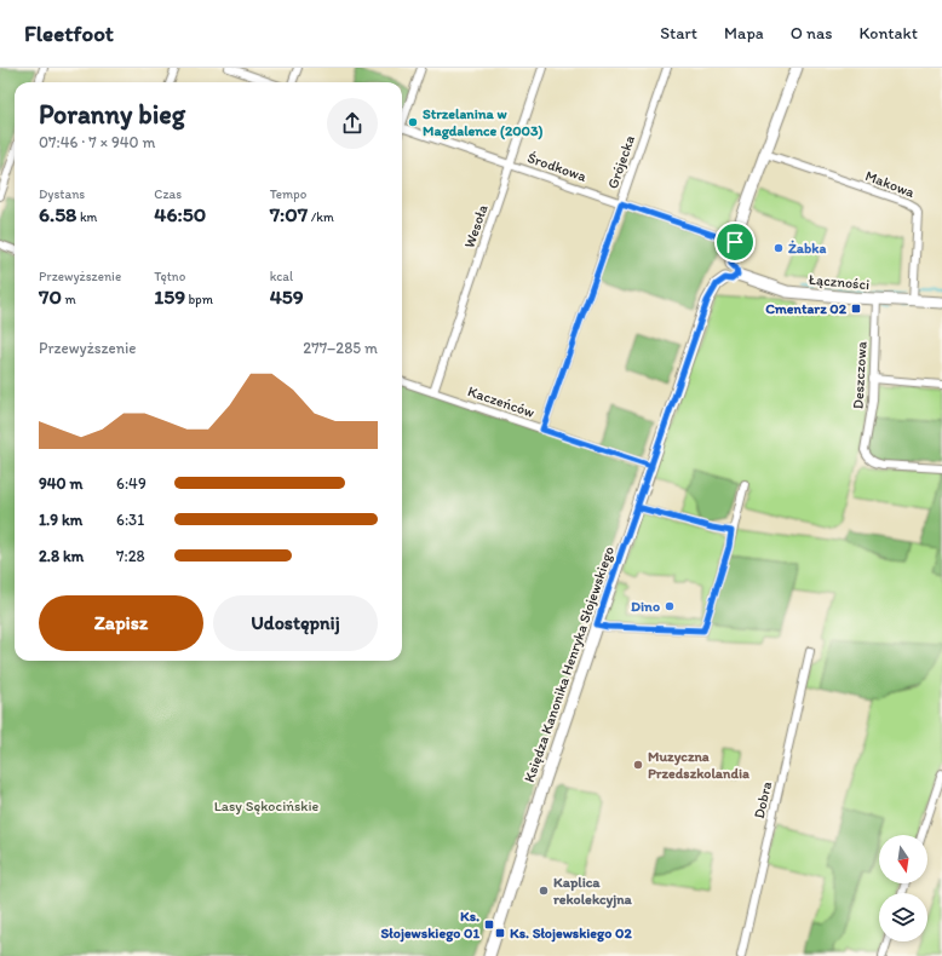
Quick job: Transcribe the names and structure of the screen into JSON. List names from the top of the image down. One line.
{"streets":{"street":["Grójecka","Środkowa","Makowa","Wesoła","Łączności","Deszczowa","Kaczeńców","Księdza Kanonika Henryka Słojewskiego","Dobra"]},"crossings":[["Grójecka","Środkowa"],["Grójecka","Kaczeńców"],["Środkowa","Wesoła"],["Makowa","Łączności"],["Wesoła","Kaczeńców"],["Łączności","Deszczowa"],["Łączności","Księdza Kanonika Henryka Słojewskiego"],["Kaczeńców","Księdza Kanonika Henryka Słojewskiego"]],"parks":["Lasy Sękocińskie"],"places":{"other":["Strzelanina w Magdalence (2003)","Żabka","Dino","Muzyczna Przedszkolandia","Kaplica rekolekcyjna"],"transit":["Cmentarz 02","Ks. Słojewskiego 01","Ks. Słojewskiego 02"]},"north":"bottom","page":{"header":"Fleetfoot","nav":["Start","Mapa","O nas","Kontakt"],"heading":["Poranny bieg","07:46 · 7 × 940 m"],"stats":[["Dystans","6.58 km"],["Czas","46:50"],["Tempo","7:07 /km"],["Przewyższenie","70 m"],["Tętno","159 bpm"],["kcal","459"]],"chart":["Przewyższenie","277–285 m"],"list":[{"name":"940 m","note":"6:49"},{"name":"1.9 km","note":"6:31"},{"name":"2.8 km","note":"7:28"}],"buttons":["Zapisz","Udostępnij"]}}
